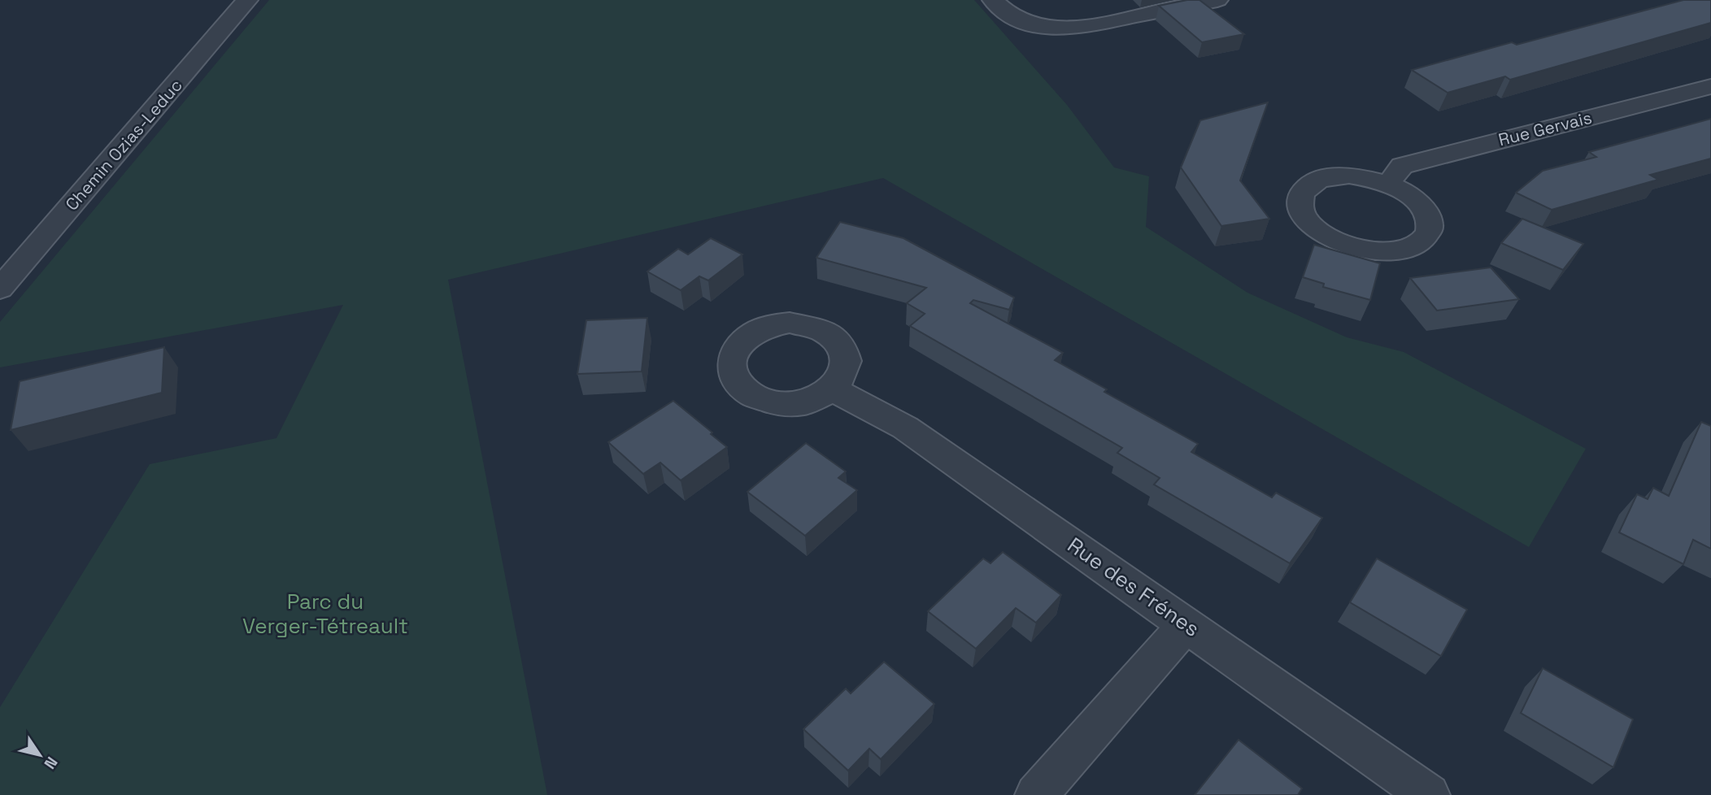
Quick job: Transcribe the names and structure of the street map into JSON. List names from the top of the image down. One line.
{"streets":{"street":["Rue Gervais","Chemin Ozias-Leduc","Rue des Frénes"]},"parks":["Parc du Verger-Tétreault"],"north":"bottom right"}
